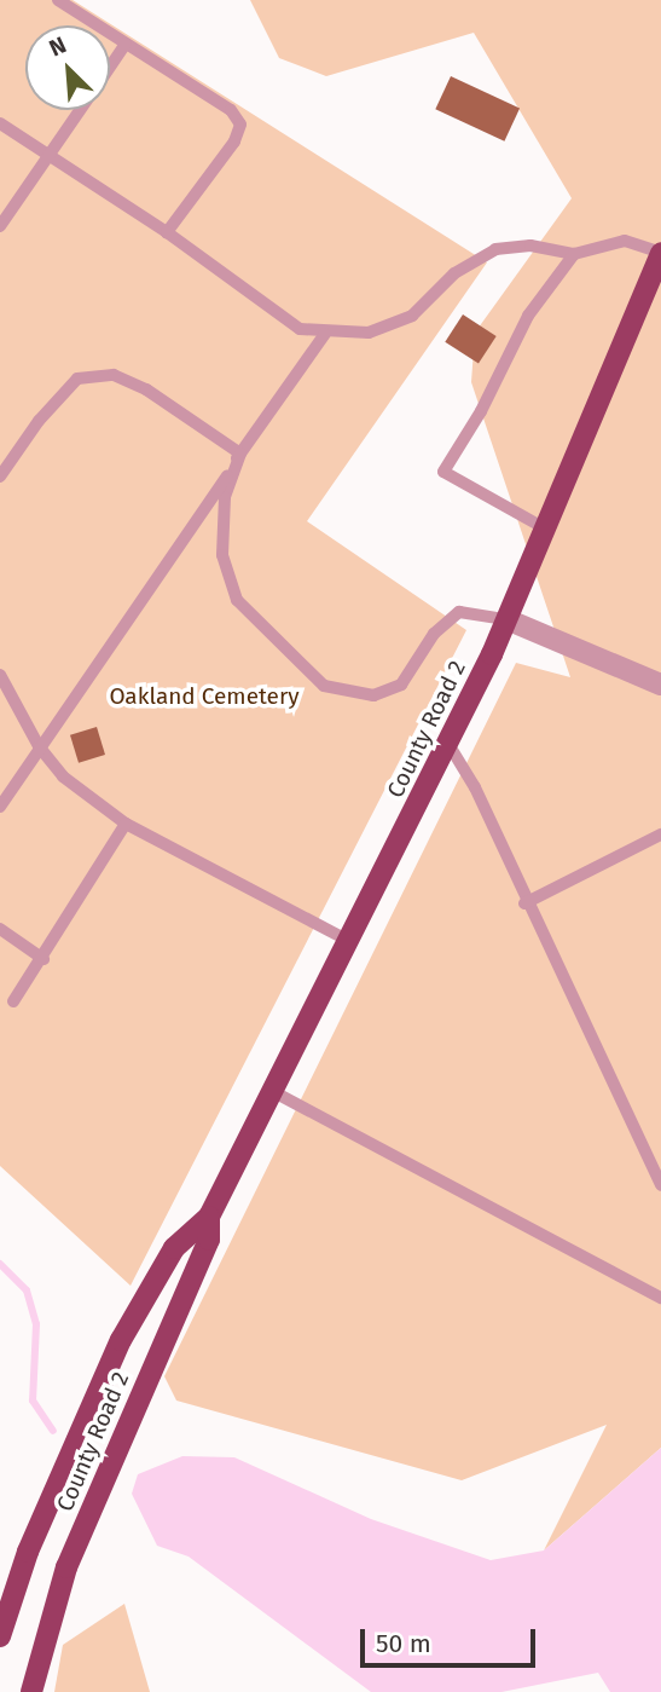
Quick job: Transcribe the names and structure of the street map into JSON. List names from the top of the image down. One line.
{"streets":{"main road":["County Road 2"]},"parks":["Oakland Cemetery"],"scale_bar":"50 m","north":"top left"}
